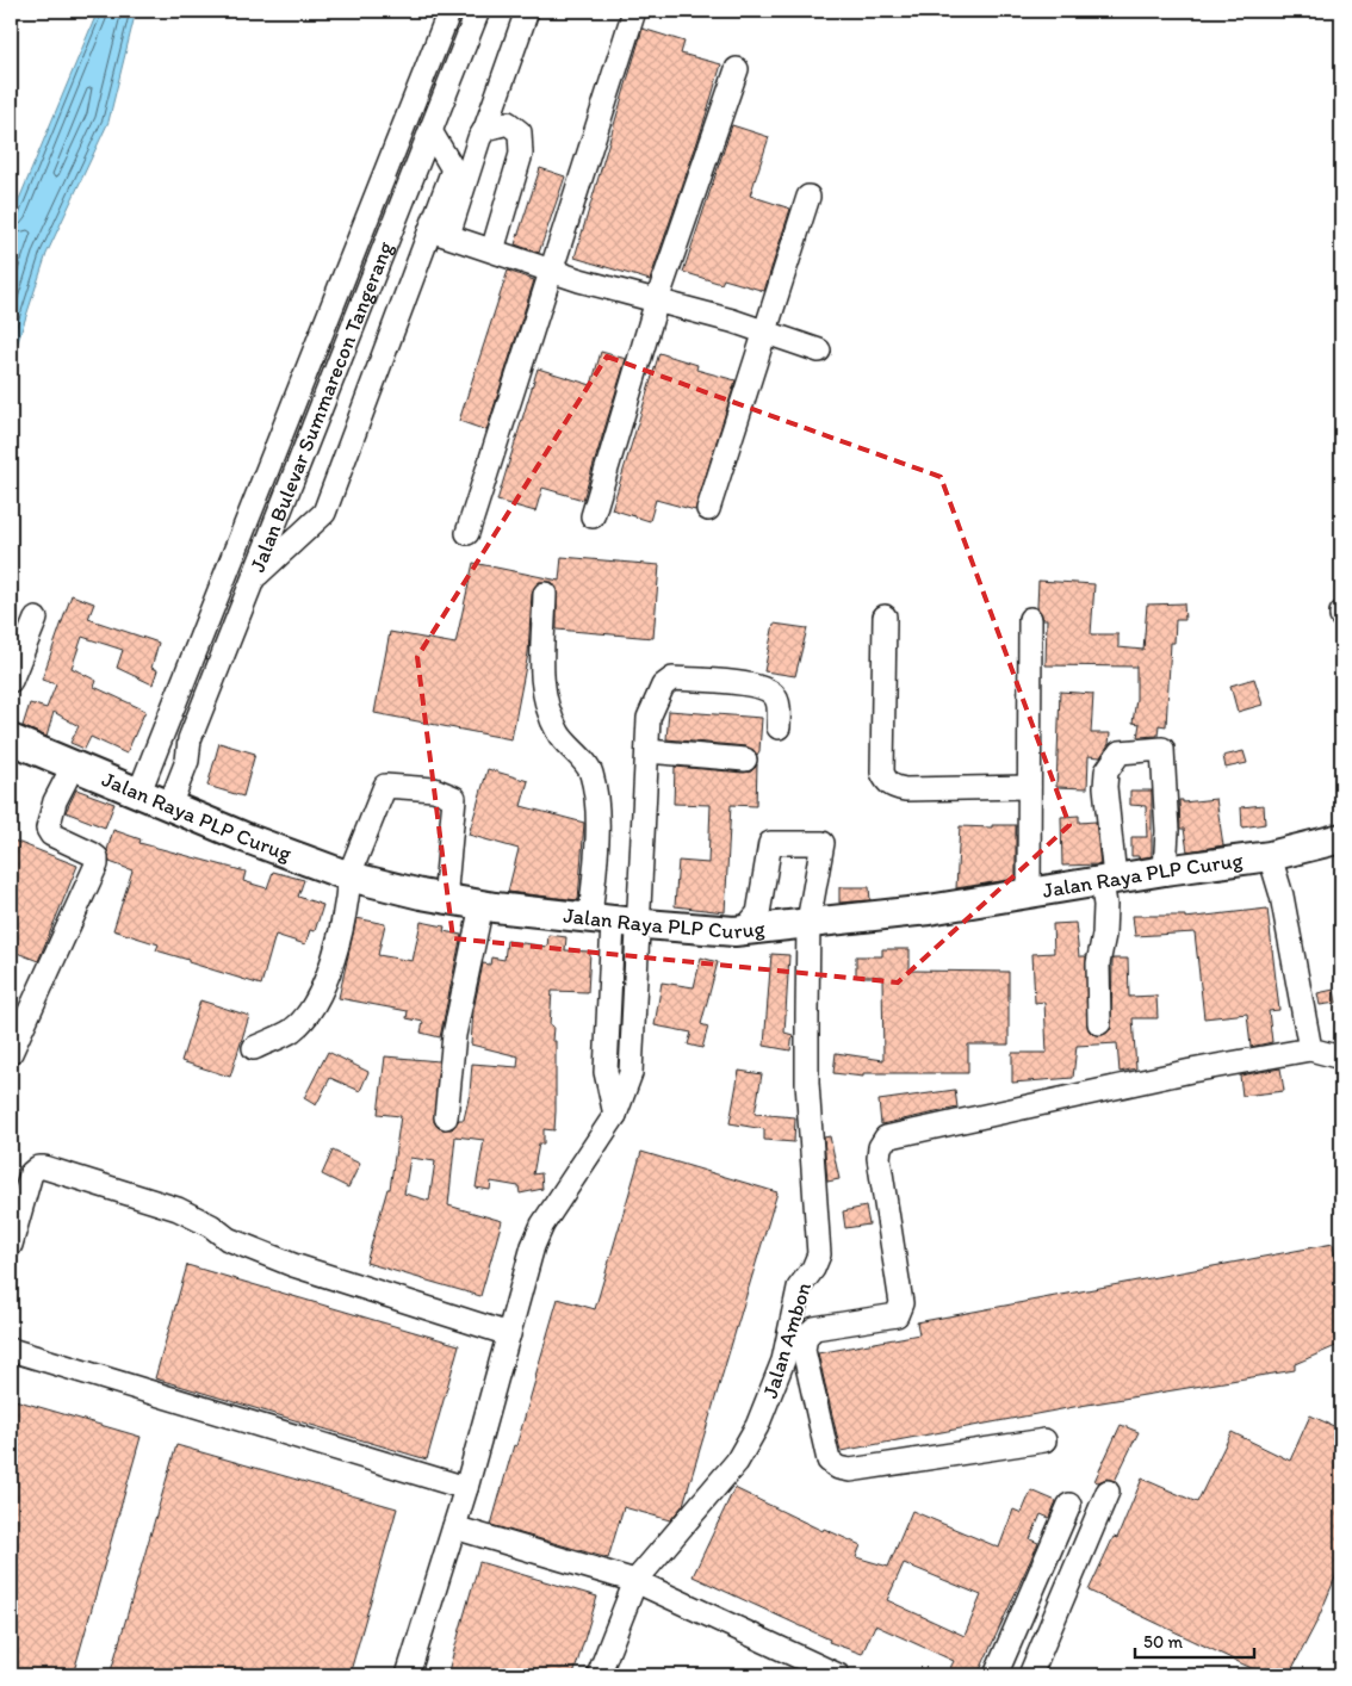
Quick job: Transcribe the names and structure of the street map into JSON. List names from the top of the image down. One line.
{"streets":{"main road":["Jalan Raya PLP Curug"],"street":["Jalan Bulevar Summarecon Tangerang","Jalan Ambon"]},"crossings":[["Jalan Bulevar Summarecon Tangerang","Jalan Raya PLP Curug"],["Jalan Raya PLP Curug","Jalan Ambon"]],"scale_bar":"50 m"}
